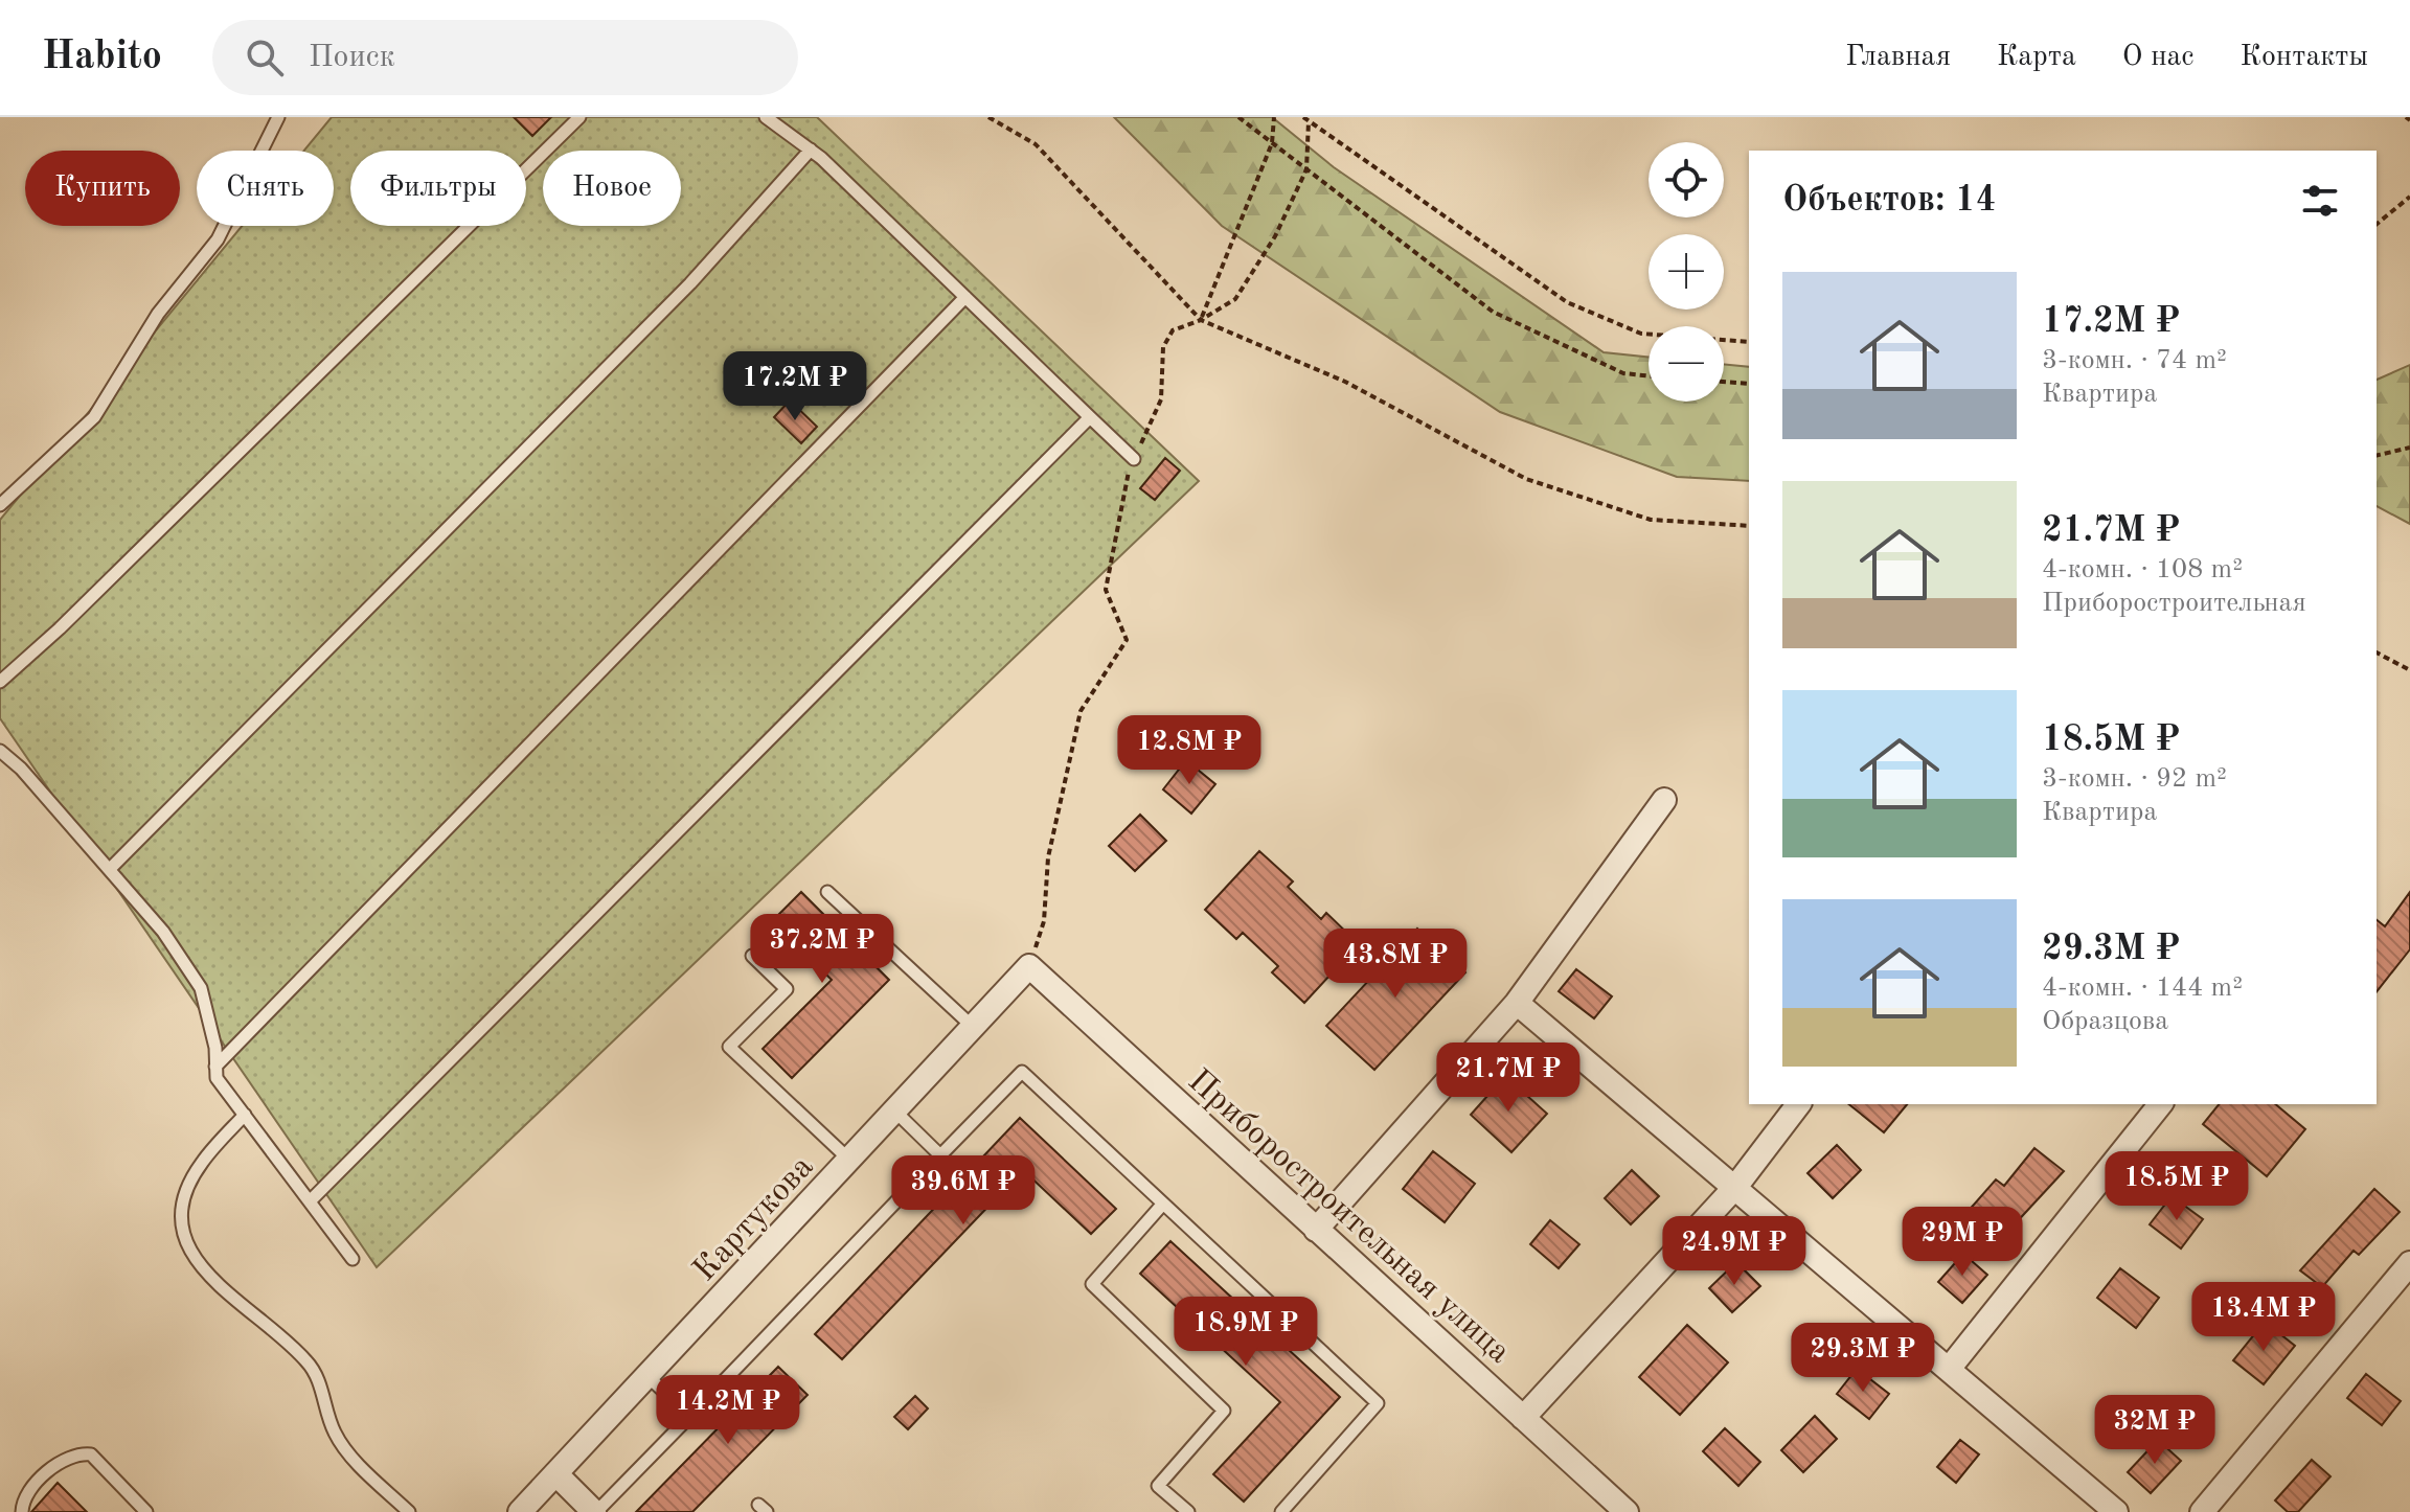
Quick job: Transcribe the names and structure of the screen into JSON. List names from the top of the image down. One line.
{"streets":{"street":["Приборостроительная улица","Картукова"]},"crossings":[["Приборостроительная улица","Картукова"]],"page":{"header":"Habito","search":"Поиск","nav":["Главная","Карта","О нас","Контакты"],"map_buttons":["+","−"],"chip":["Купить","Снять","Фильтры","Новое"],"heading":"Объектов: 14","list":[{"name":"17.2M ₽","note":"3-комн. · 74 m² · Квартира"},{"name":"21.7M ₽","note":"4-комн. · 108 m² · Приборостроительная"},{"name":"18.5M ₽","note":"3-комн. · 92 m² · Квартира"},{"name":"29.3M ₽","note":"4-комн. · 144 m² · Образцова"}],"price":["17.2M ₽","12.8M ₽","37.2M ₽","43.8M ₽","21.7M ₽","18.5M ₽","39.6M ₽","29M ₽","24.9M ₽","13.4M ₽","18.9M ₽","29.3M ₽","14.2M ₽","32M ₽"]}}
